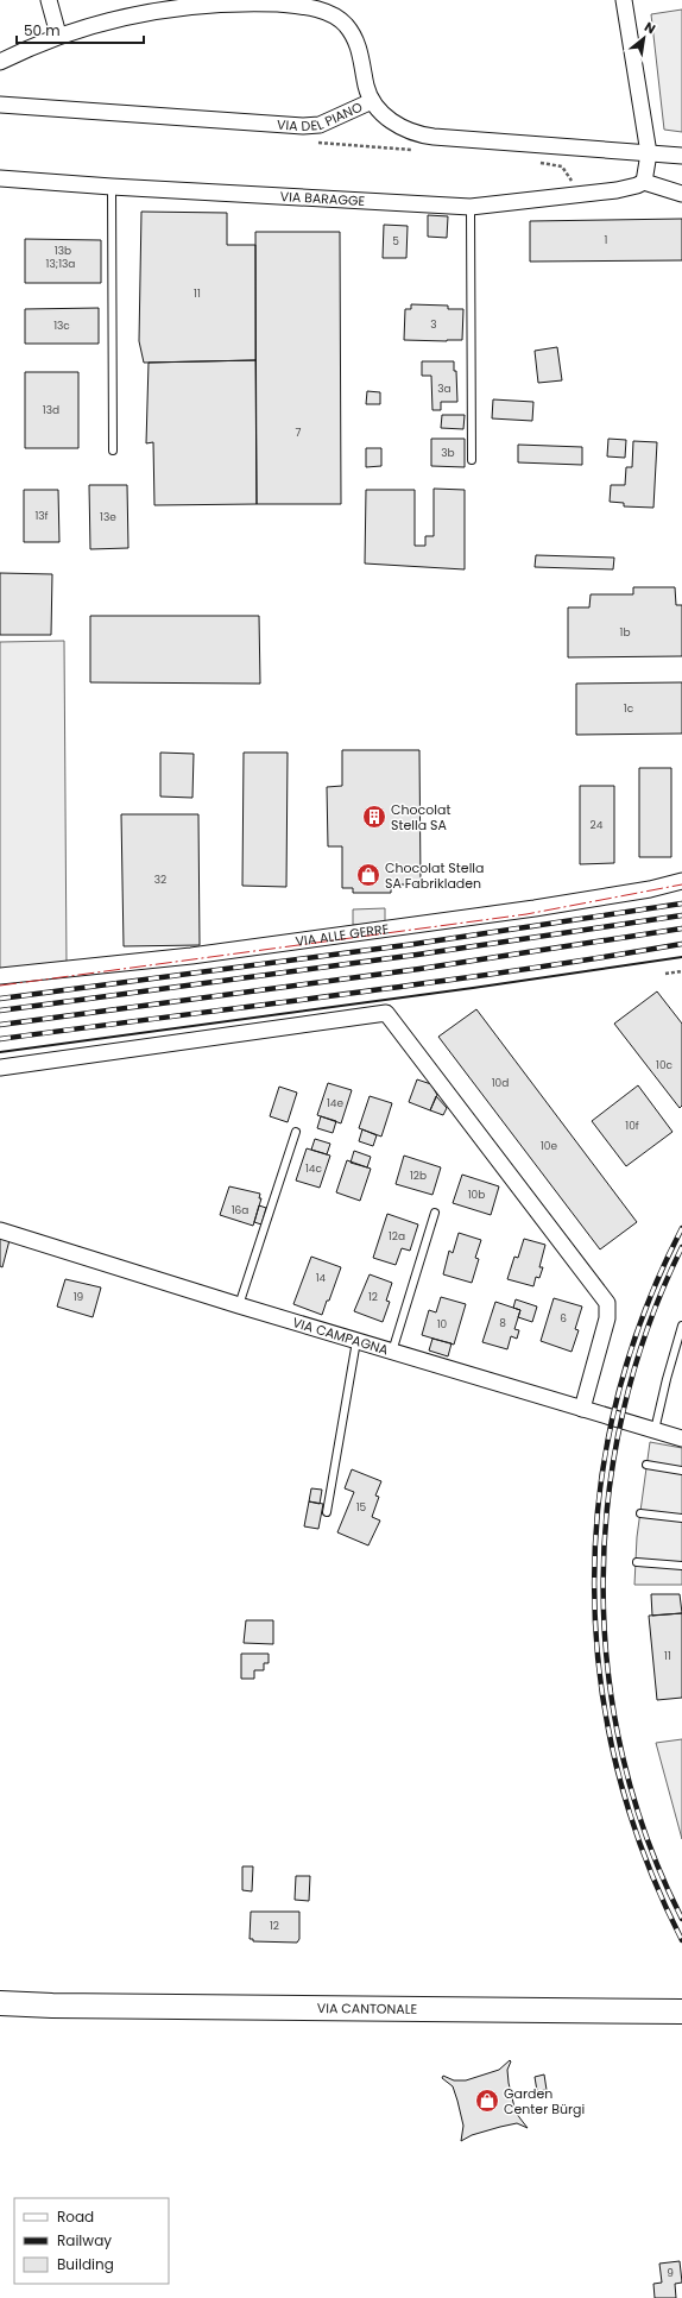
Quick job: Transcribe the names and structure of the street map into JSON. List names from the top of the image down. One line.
{"streets":{"main road":["VIA CANTONALE"],"street":["VIA DEL PIANO","VIA BARAGGE","VIA ALLE GERRE","VIA CAMPAGNA"]},"places":{"building":["Chocolat Stella SA"],"shop":["Chocolat Stella SA Fabrikladen","Garden Center Bürgi"]},"house_numbers":["1","5","13b","13;13a","11","3","13c","3a","13d","7","3b","13f","13e","1b","1c","24","32","10c","10d","14e","10f","10e","14c","12b","10b","16a","12a","14","19","12","6","8","10","15","11","12","9"],"legend":["Road","Railway","Building"],"scale_bar":"50 m","north":"top right"}
